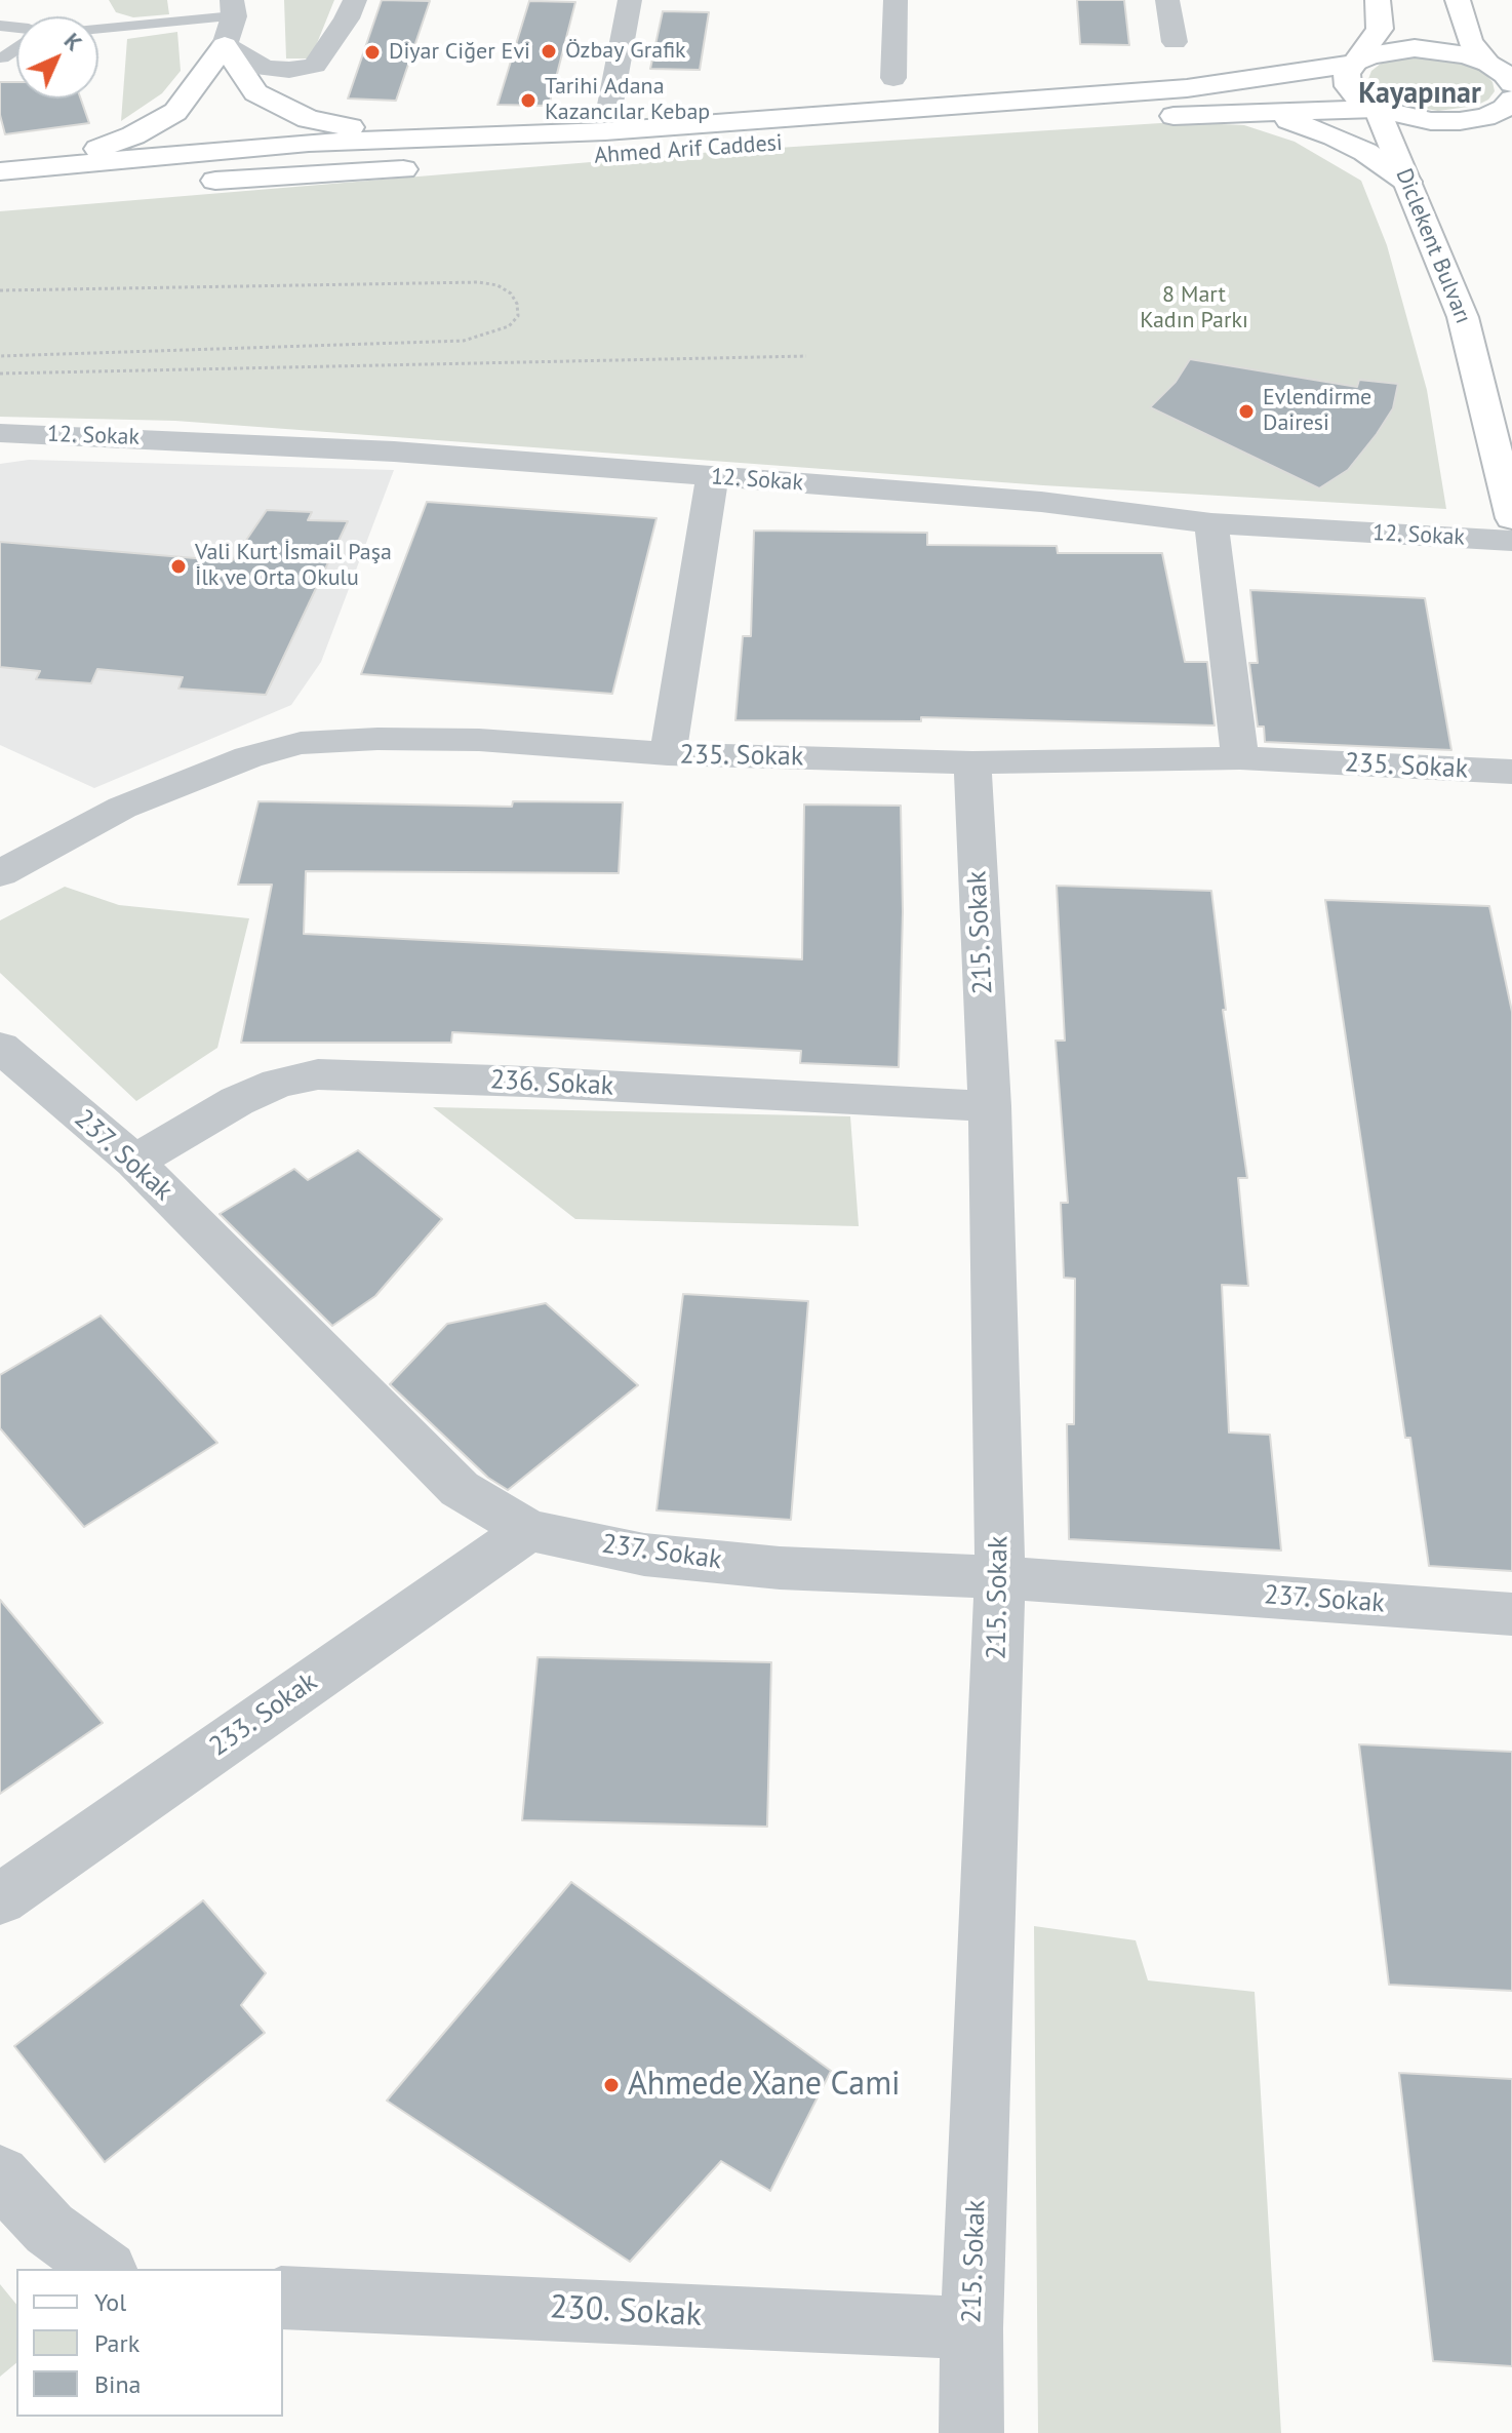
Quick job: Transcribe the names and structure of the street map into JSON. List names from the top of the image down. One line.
{"streets":{"main road":["Ahmed Arif Caddesi","Diclekent Bulvarı"],"street":["12. Sokak","235. Sokak","215. Sokak","236. Sokak","237. Sokak","233. Sokak","230. Sokak"]},"crossings":[["Ahmed Arif Caddesi","Diclekent Bulvarı"],["235. Sokak","215. Sokak"],["215. Sokak","236. Sokak"],["215. Sokak","237. Sokak"],["215. Sokak","230. Sokak"],["236. Sokak","237. Sokak"],["237. Sokak","233. Sokak"]],"districts":["Kayapınar"],"parks":["8 Mart Kadın Parkı"],"places":["Özbay Grafik","Diyar Ciğer Evi","Tarihi Adana Kazancılar Kebap","Evlendirme Dairesi","Vali Kurt İsmail Paşa İlk ve Orta Okulu","Ahmede Xane Cami"],"legend":["Yol","Park","Bina"],"north":"top right"}
